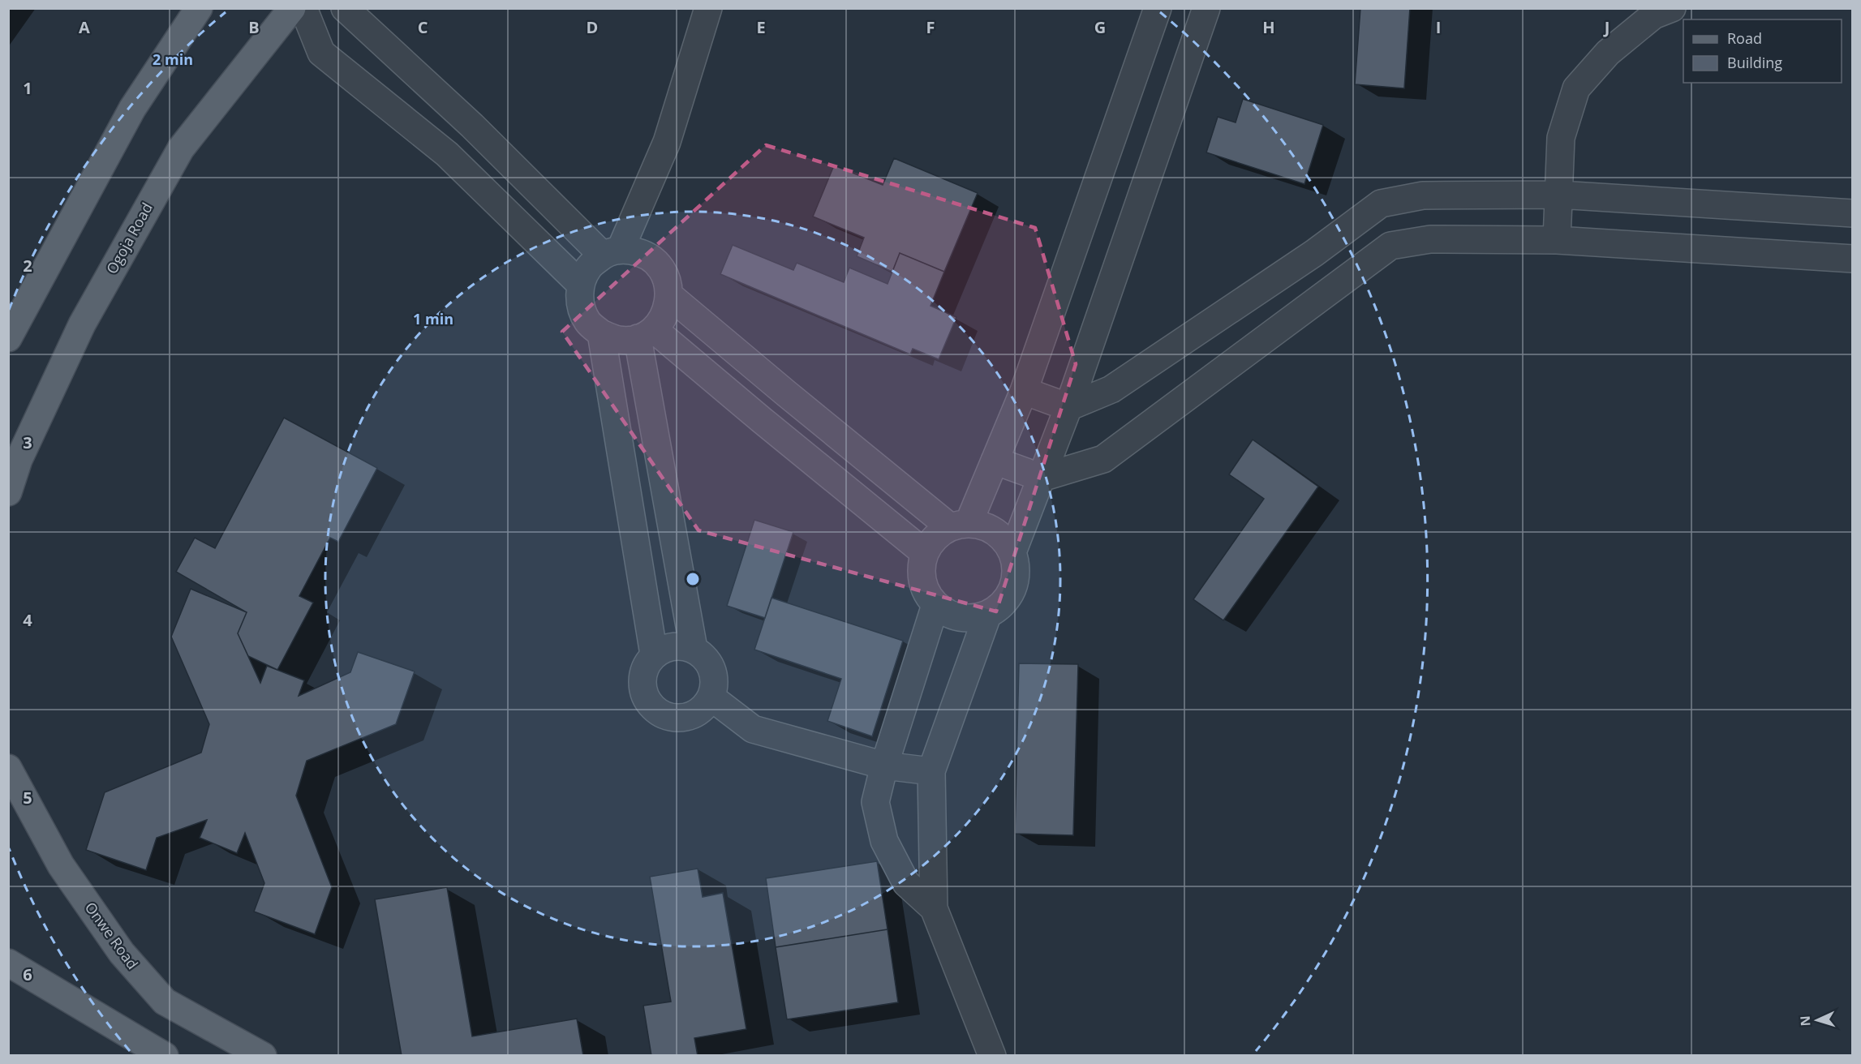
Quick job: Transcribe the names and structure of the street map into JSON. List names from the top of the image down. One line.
{"streets":{"main road":["Ogoja Road","Onwe Road"]},"legend":["Road","Building"],"north":"left","grid":{"columns":["A","B","C","D","E","F","G","H","I","J"],"rows":["1","2","3","4","5","6"]},"rings":["2 min","1 min"]}
